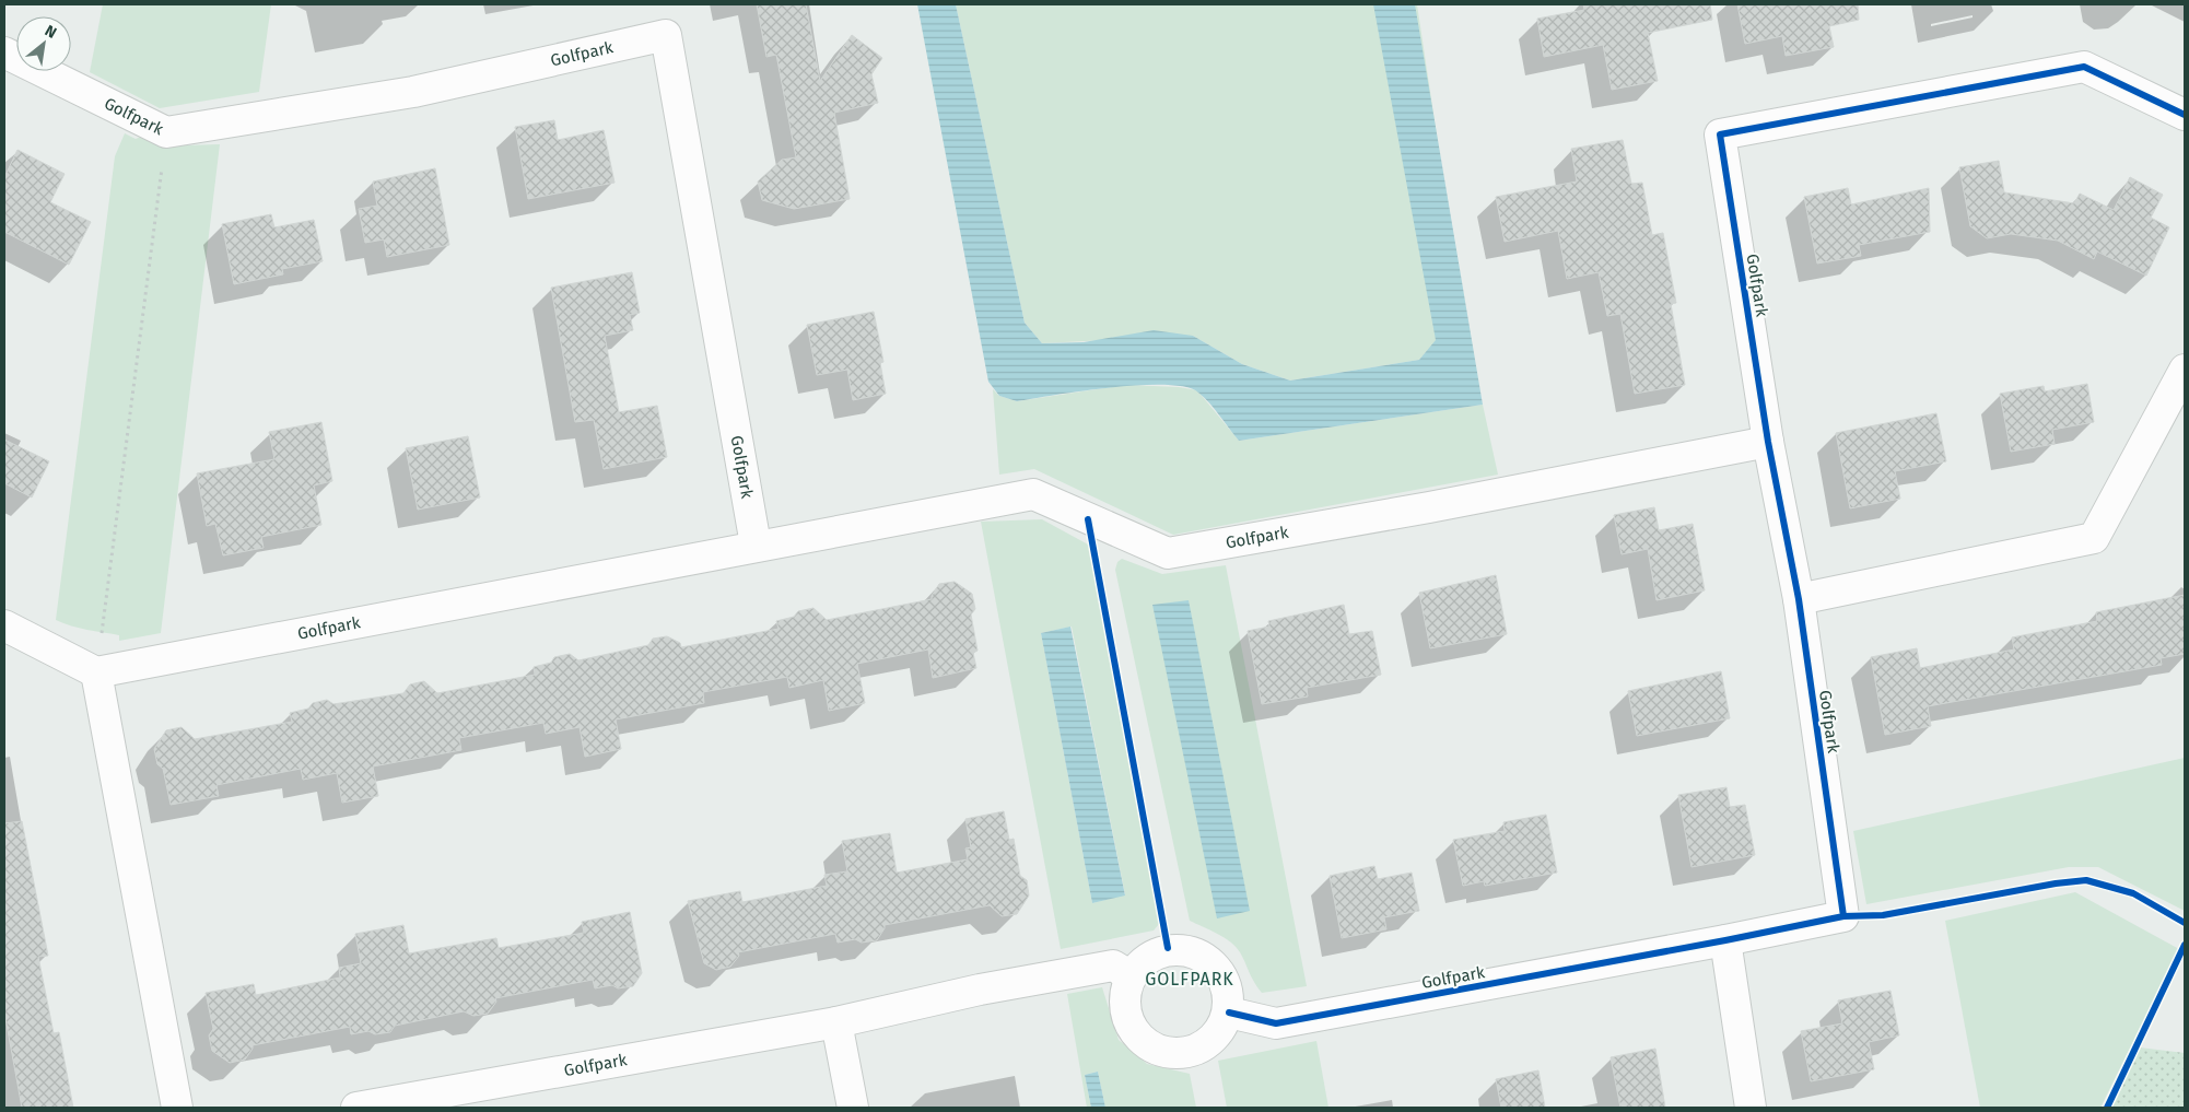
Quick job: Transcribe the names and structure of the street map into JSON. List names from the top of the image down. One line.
{"streets":{"street":["Golfpark"]},"districts":["GOLFPARK"],"north":"top right"}
